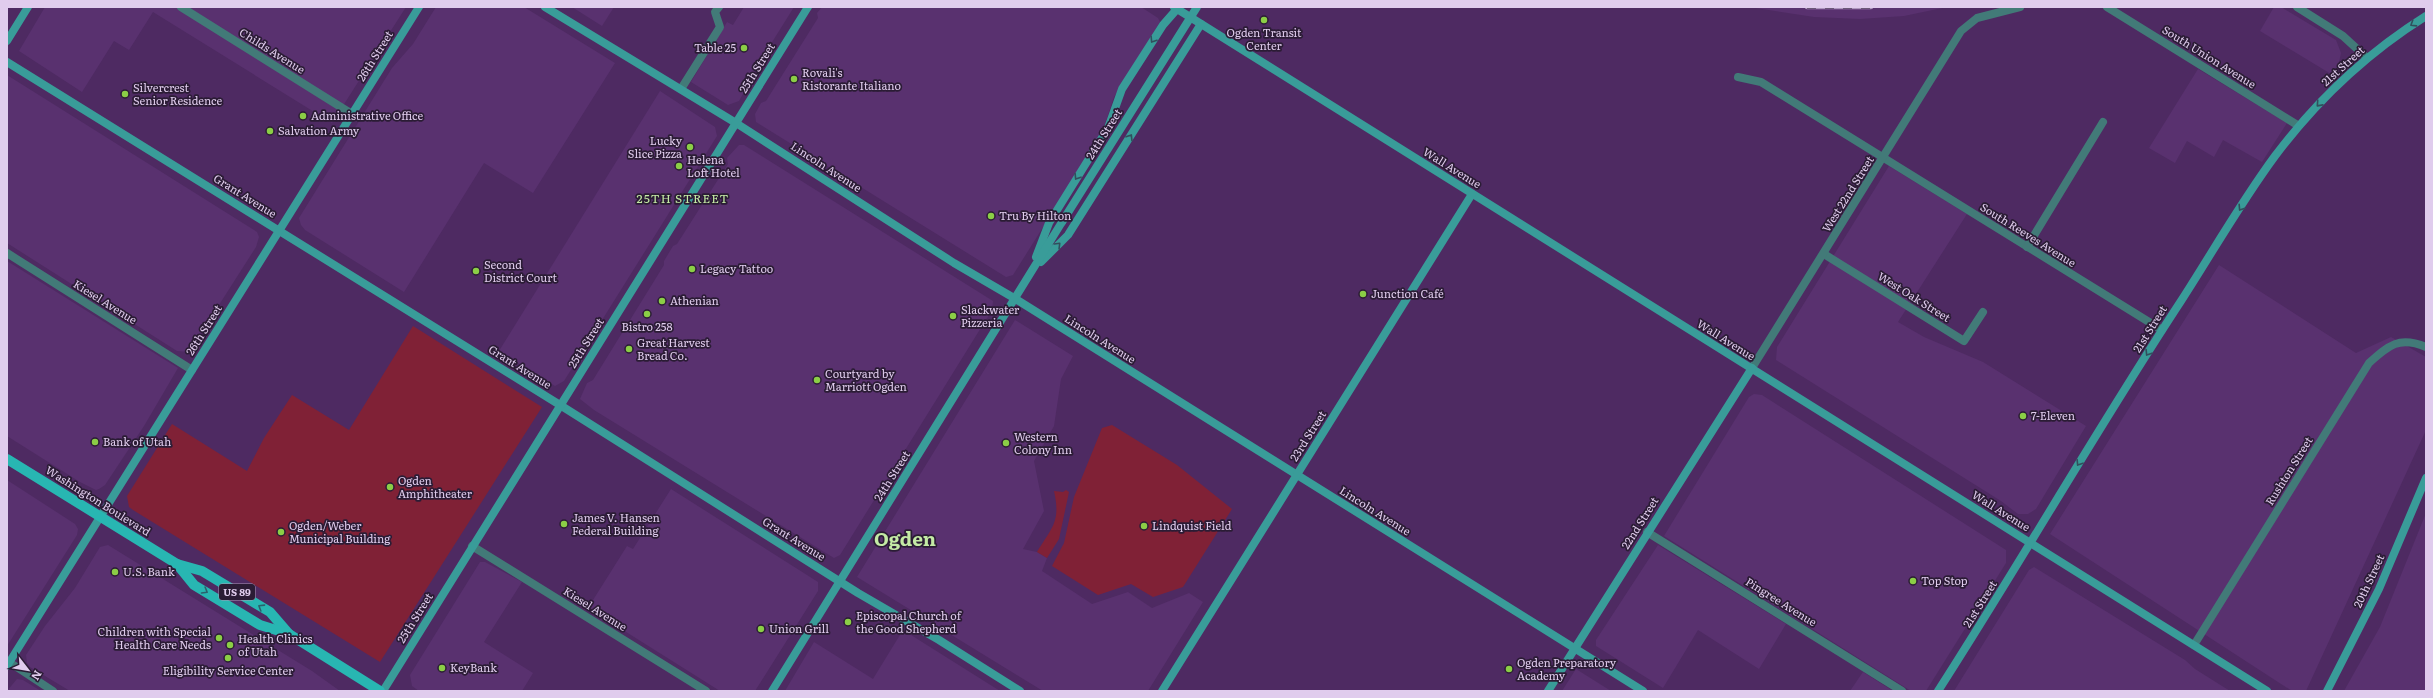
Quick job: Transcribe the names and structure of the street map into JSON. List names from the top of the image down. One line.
{"streets":{"main road":["Washington Boulevard","US 89"],"street":["Childs Avenue","26th Street","South Union Avenue","21st Street","25th Street","24th Street","Lincoln Avenue","Wall Avenue","West 22nd Street","Grant Avenue","South Reeves Avenue","West Oak Street","Kiesel Avenue","23rd Street","Rushton Street","22nd Street","20th Street","Pingree Avenue"]},"crossings":[["Childs Avenue","26th Street"],["26th Street","Grant Avenue"],["26th Street","Kiesel Avenue"],["26th Street","Washington Boulevard"],["South Union Avenue","21st Street"],["21st Street","Wall Avenue"],["21st Street","South Reeves Avenue"],["25th Street","Lincoln Avenue"],["25th Street","Grant Avenue"],["25th Street","Kiesel Avenue"],["25th Street","Washington Boulevard"],["24th Street","Lincoln Avenue"],["24th Street","Wall Avenue"],["24th Street","Grant Avenue"],["Lincoln Avenue","23rd Street"],["Lincoln Avenue","22nd Street"],["Wall Avenue","West 22nd Street"],["Wall Avenue","23rd Street"],["Wall Avenue","Rushton Street"],["Wall Avenue","22nd Street"],["West 22nd Street","South Reeves Avenue"],["West 22nd Street","West Oak Street"],["West 22nd Street","22nd Street"],["22nd Street","Pingree Avenue"]],"one_way":["21st Street"],"districts":["25TH STREET","Ogden"],"places":["Ogden Transit Center","Table 25","Rovali's Ristorante Italiano","Silvercrest Senior Residence","Administrative Office","Salvation Army","Lucky Slice Pizza","Helena Loft Hotel","Tru By Hilton","Legacy Tattoo","Second District Court","Junction Café","Athenian","Bistro 258","Slackwater Pizzeria","Great Harvest Bread Co.","Courtyard by Marriott Ogden","7-Eleven","Bank of Utah","Western Colony Inn","Ogden Amphitheater","James V. Hansen Federal Building","Lindquist Field","Ogden/Weber Municipal Building","U.S. Bank","Top Stop","Episcopal Church of the Good Shepherd","Union Grill","Children with Special Health Care Needs","Health Clinics of Utah","Eligibility Service Center","KeyBank","Ogden Preparatory Academy"],"north":"bottom right"}
